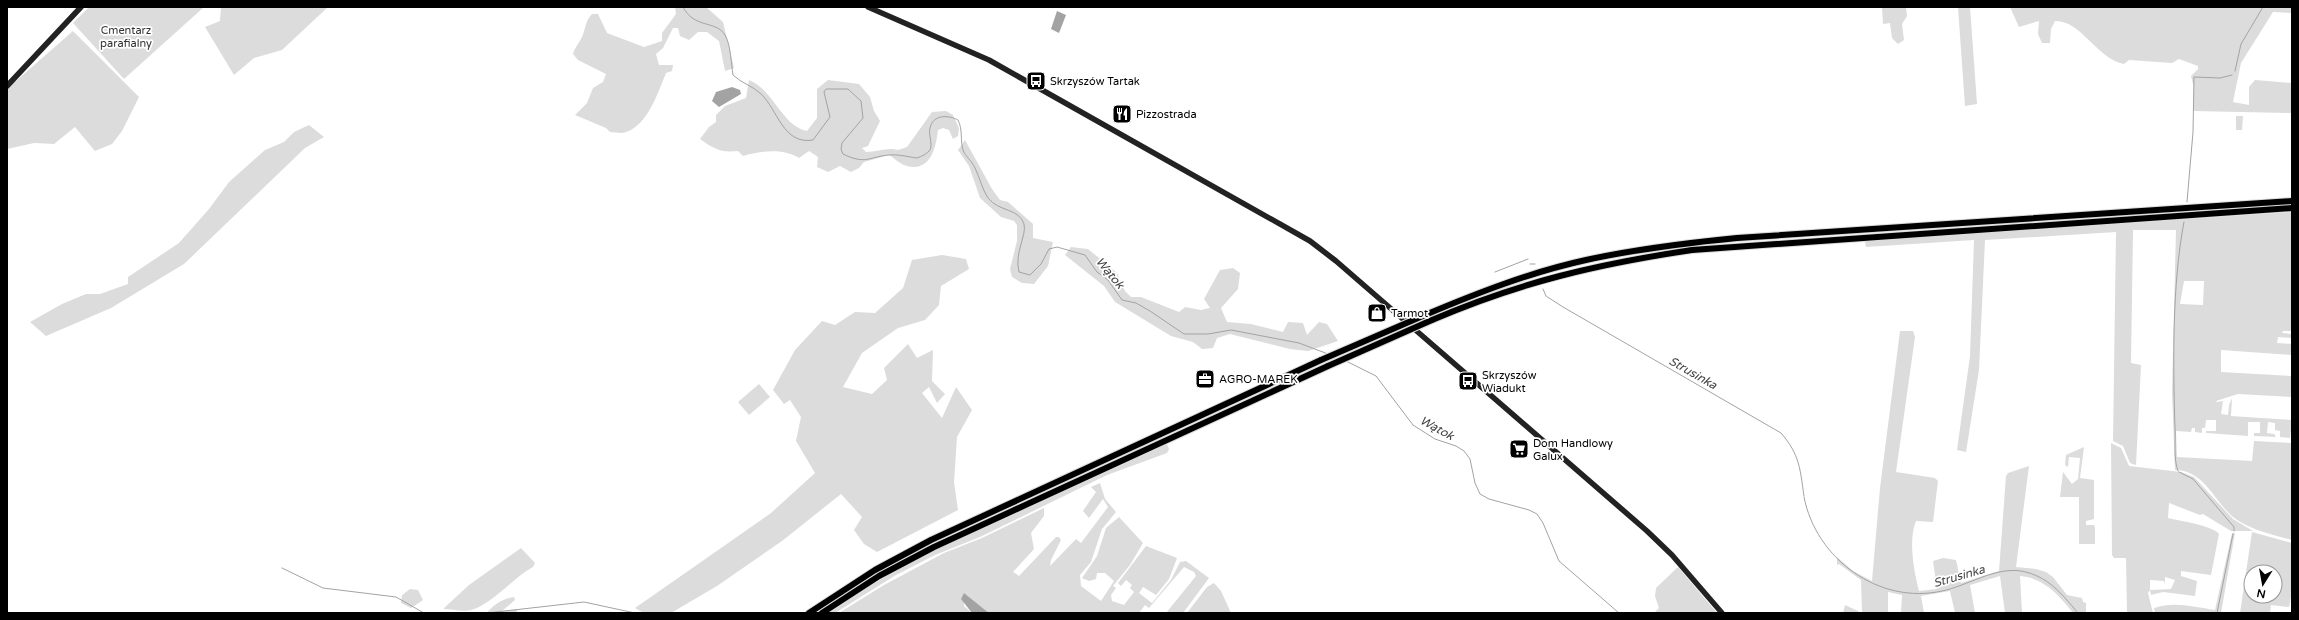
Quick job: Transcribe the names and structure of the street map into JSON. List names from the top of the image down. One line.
{"water":["Wątok","Strusinka"],"parks":["Cmentarz parafialny"],"places":{"bus stop":["Skrzyszów Tartak","Skrzyszów Wiadukt"],"restaurant":["Pizzostrada"],"shop":["Tarmot"],"office":["AGRO-MAREK"],"supermarket":["Dom Handlowy Galux"]},"north":"bottom"}
